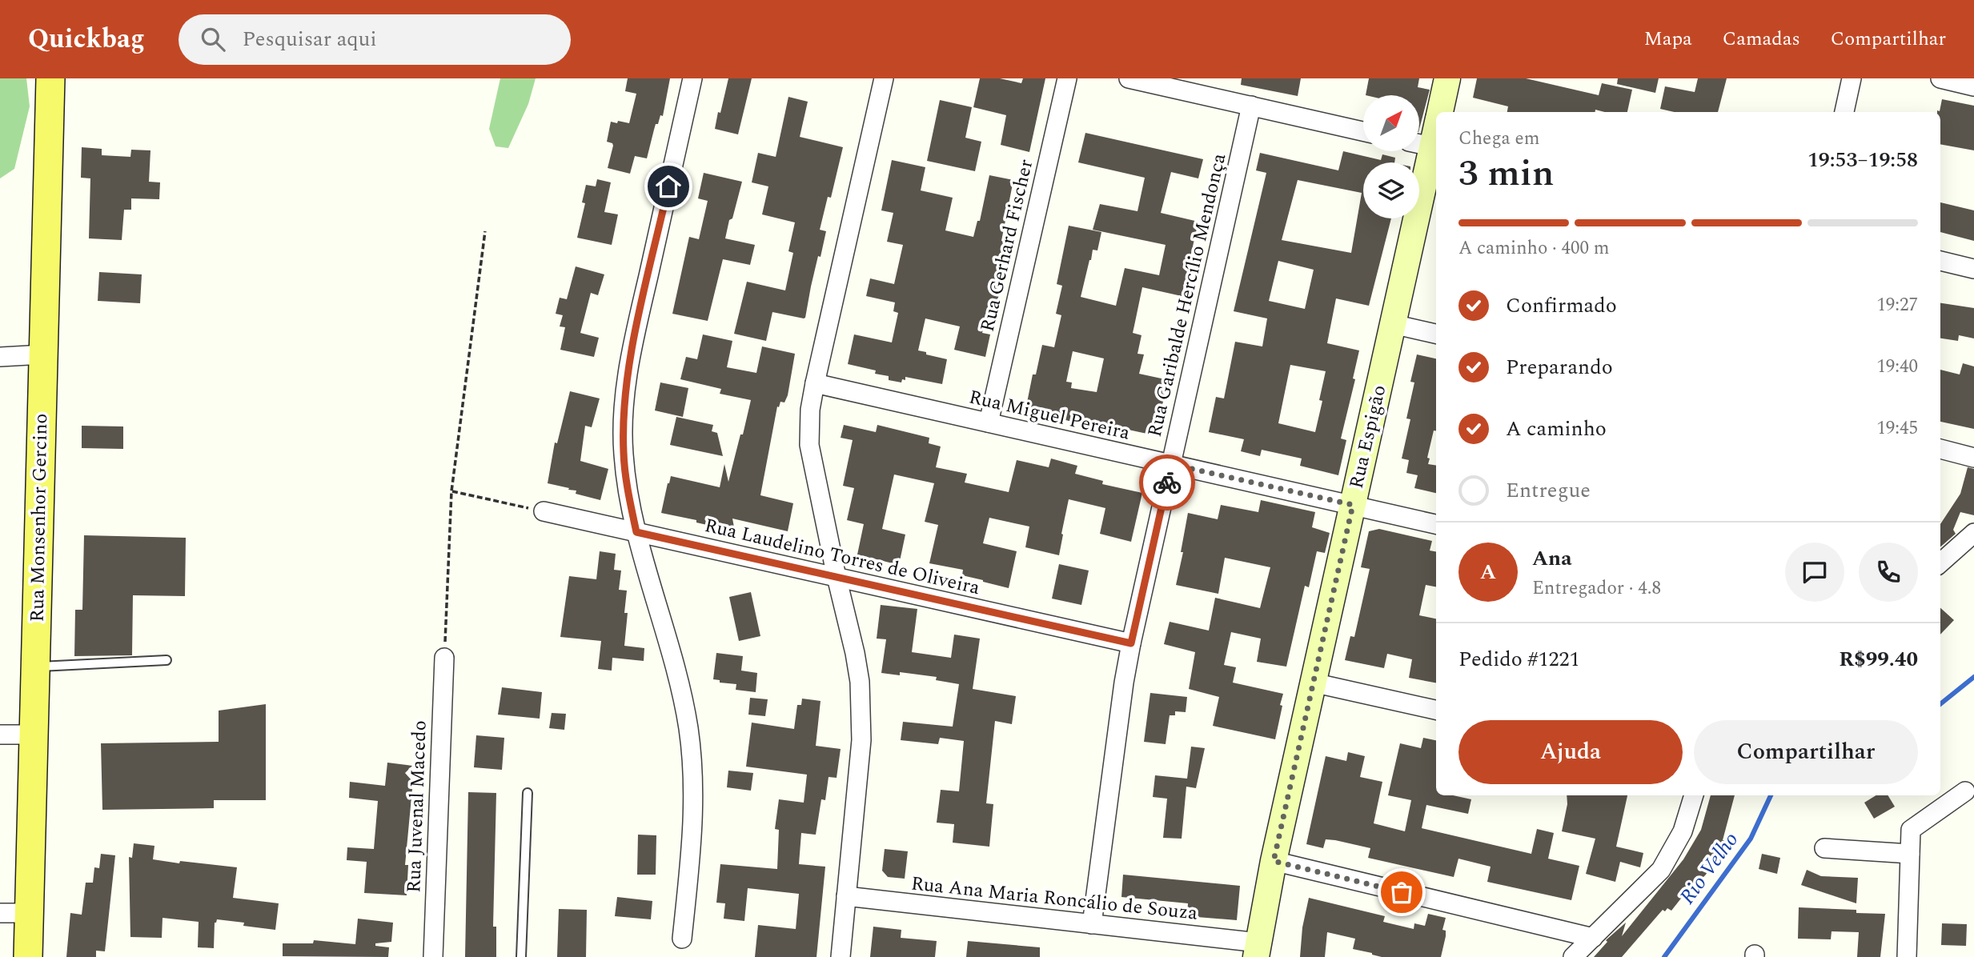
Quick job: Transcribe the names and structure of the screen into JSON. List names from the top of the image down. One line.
{"streets":{"main road":["Rua Monsenhor Gercino"],"street":["Rua Gerhard Fischer","Rua Garibalde Hercílio Mendonça","Rua Miguel Pereira","Rua Espigão","Rua Laudelino Torres de Oliveira","Rua Juvenal Macedo","Rua Ana Maria Roncálio de Souza"]},"crossings":[["Rua Gerhard Fischer","Rua Miguel Pereira"],["Rua Garibalde Hercílio Mendonça","Rua Miguel Pereira"],["Rua Garibalde Hercílio Mendonça","Rua Laudelino Torres de Oliveira"],["Rua Garibalde Hercílio Mendonça","Rua Ana Maria Roncálio de Souza"],["Rua Miguel Pereira","Rua Espigão"],["Rua Espigão","Rua Ana Maria Roncálio de Souza"]],"water":["Rio Velho"],"north":"top right","page":{"header":"Quickbag","search":"Pesquisar aqui","nav":["Mapa","Camadas","Compartilhar"],"heading":["3 min","Chega em","19:53–19:58"],"panel":["Ana","Entregador · 4.8","Pedido #1221","R$99.40"],"bar":"A caminho · 400 m","list":[["Confirmado","19:27"],["Preparando","19:40"],["A caminho","19:45"],"Entregue"],"round":"A","buttons":["Ajuda","Compartilhar"]}}
